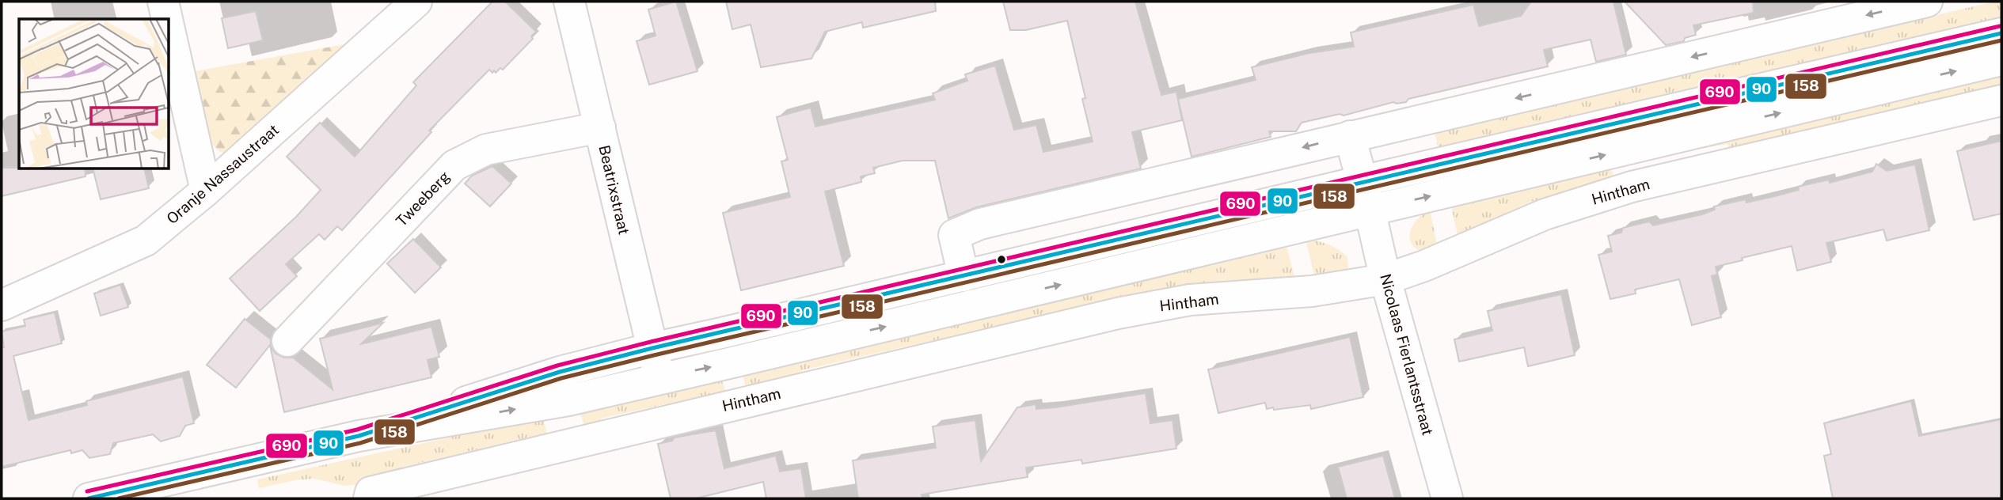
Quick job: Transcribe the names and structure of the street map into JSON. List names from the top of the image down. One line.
{"streets":{"street":["Oranje Nassaustraat","Beatrixstraat","Hintham","Tweeberg","Nicolaas Fierlantsstraat"]},"crossings":[["Beatrixstraat","Tweeberg"],["Hintham","Nicolaas Fierlantsstraat"]],"lines":["transit line 690","transit line 90","transit line 158"]}
